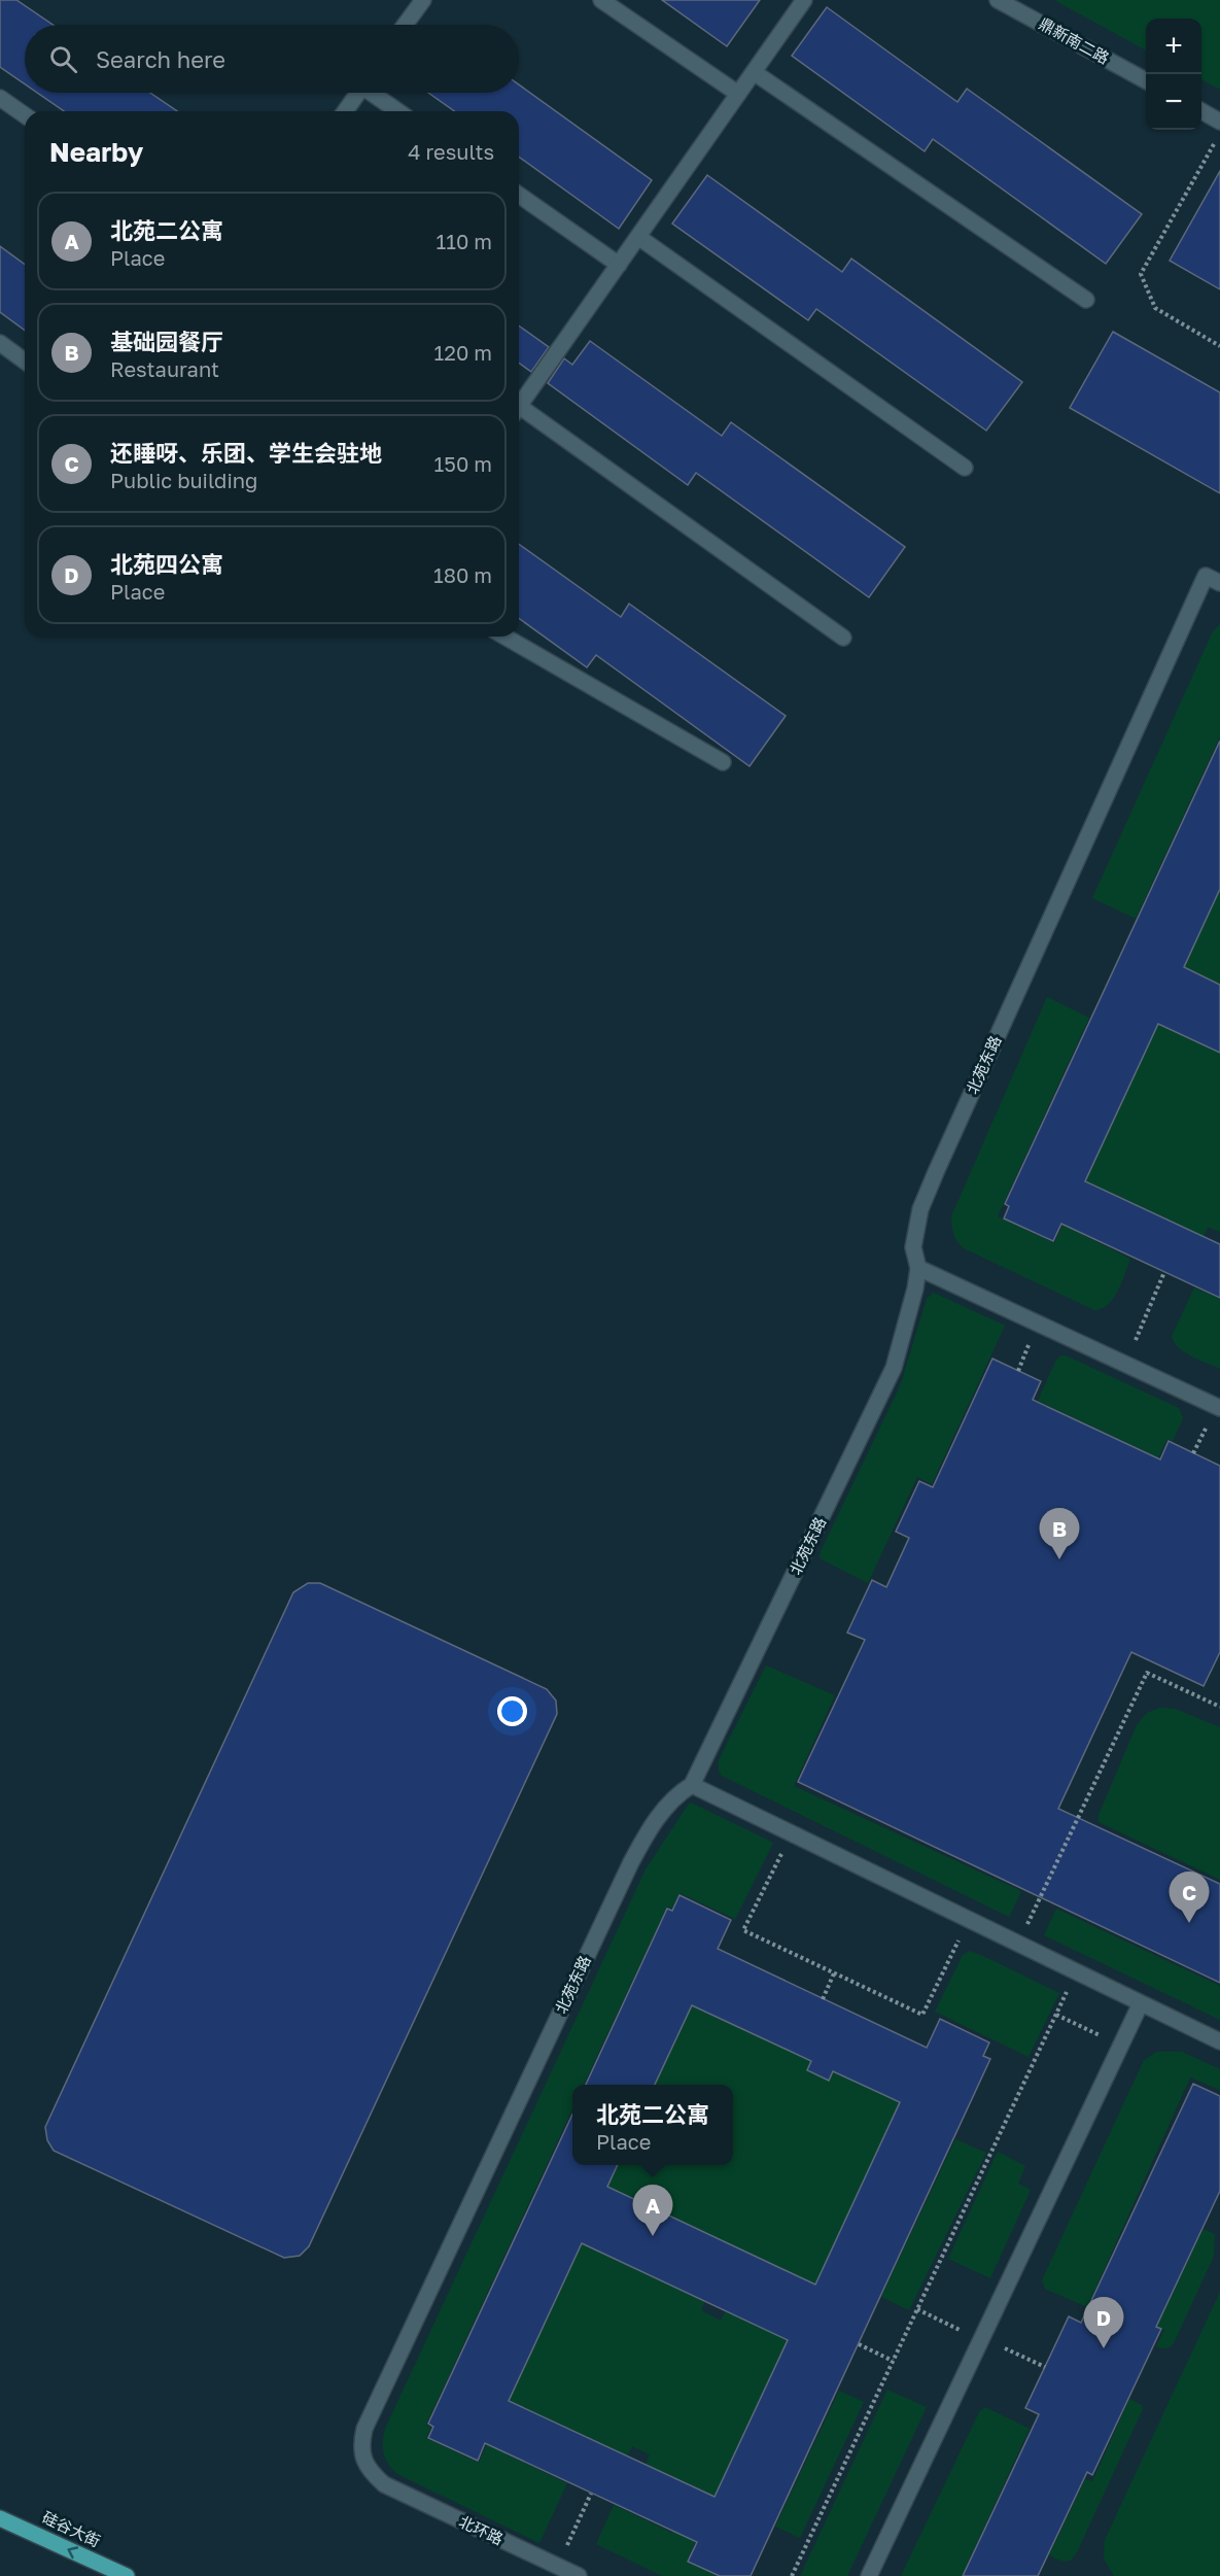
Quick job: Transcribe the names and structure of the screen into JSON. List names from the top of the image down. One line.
{"streets":{"main road":["硅谷大街"],"lane":["鼎新南二路","北苑东路","北环路"]},"crossings":[["北苑东路","北环路"]],"one_way":["硅谷大街"],"page":{"map_buttons":["+","−"],"search":"Search here","heading":["Nearby","4 results"],"list":[{"mark":"A","name":"北苑二公寓","note":"Place","value":"110 m"},{"mark":"B","name":"基础园餐厅","note":"Restaurant","value":"120 m"},{"mark":"C","name":"还睡呀、乐团、学生会驻地","note":"Public building","value":"150 m"},{"mark":"D","name":"北苑四公寓","note":"Place","value":"180 m"}],"pins":["B","C","A","D"],"popup":["北苑二公寓","Place"]}}
